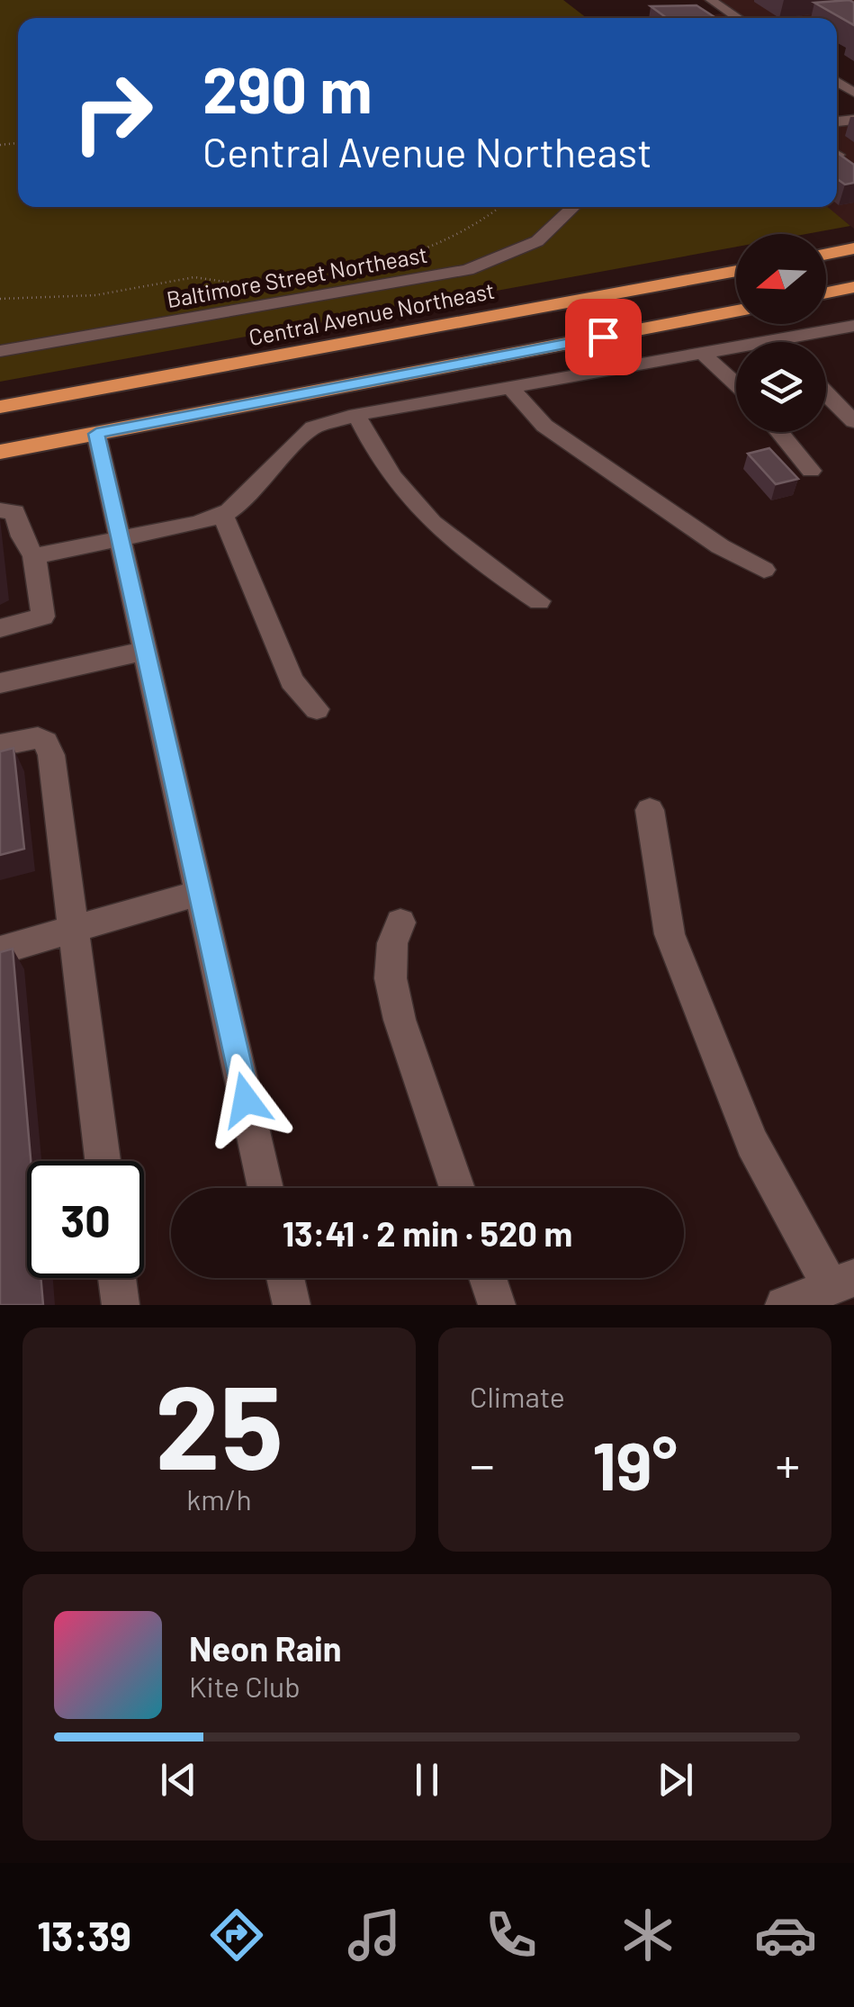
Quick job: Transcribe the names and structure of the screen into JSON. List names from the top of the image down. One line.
{"streets":{"highway":["Central Avenue Northeast"],"street":["Baltimore Street Northeast"]},"north":"left","page":{"turn":["290 m","Central Avenue Northeast"],"limit":"30","trip":"13:41 · 2 min · 520 m","tile":[["25","km/h"],"Climate"],"heat":["−","19°","+"],"song":["Neon Rain","Kite Club"],"tabs":"13:39"}}
